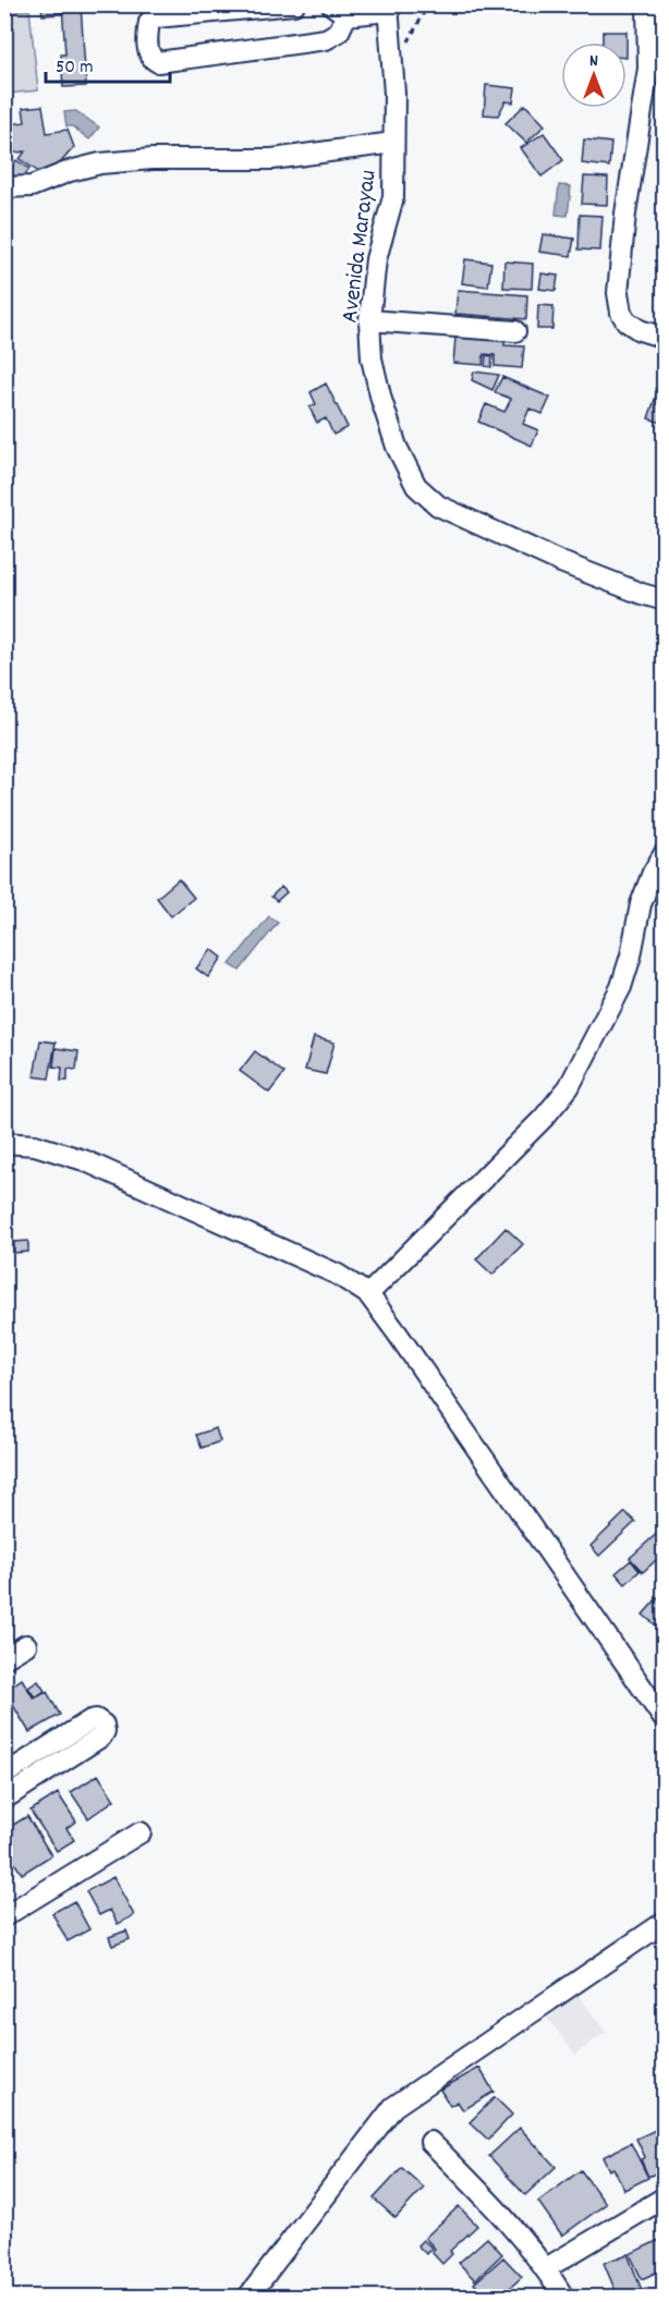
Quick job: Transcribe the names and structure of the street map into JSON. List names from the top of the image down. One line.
{"streets":{"street":["Avenida Marayau"]},"scale_bar":"50 m","north":"top"}
